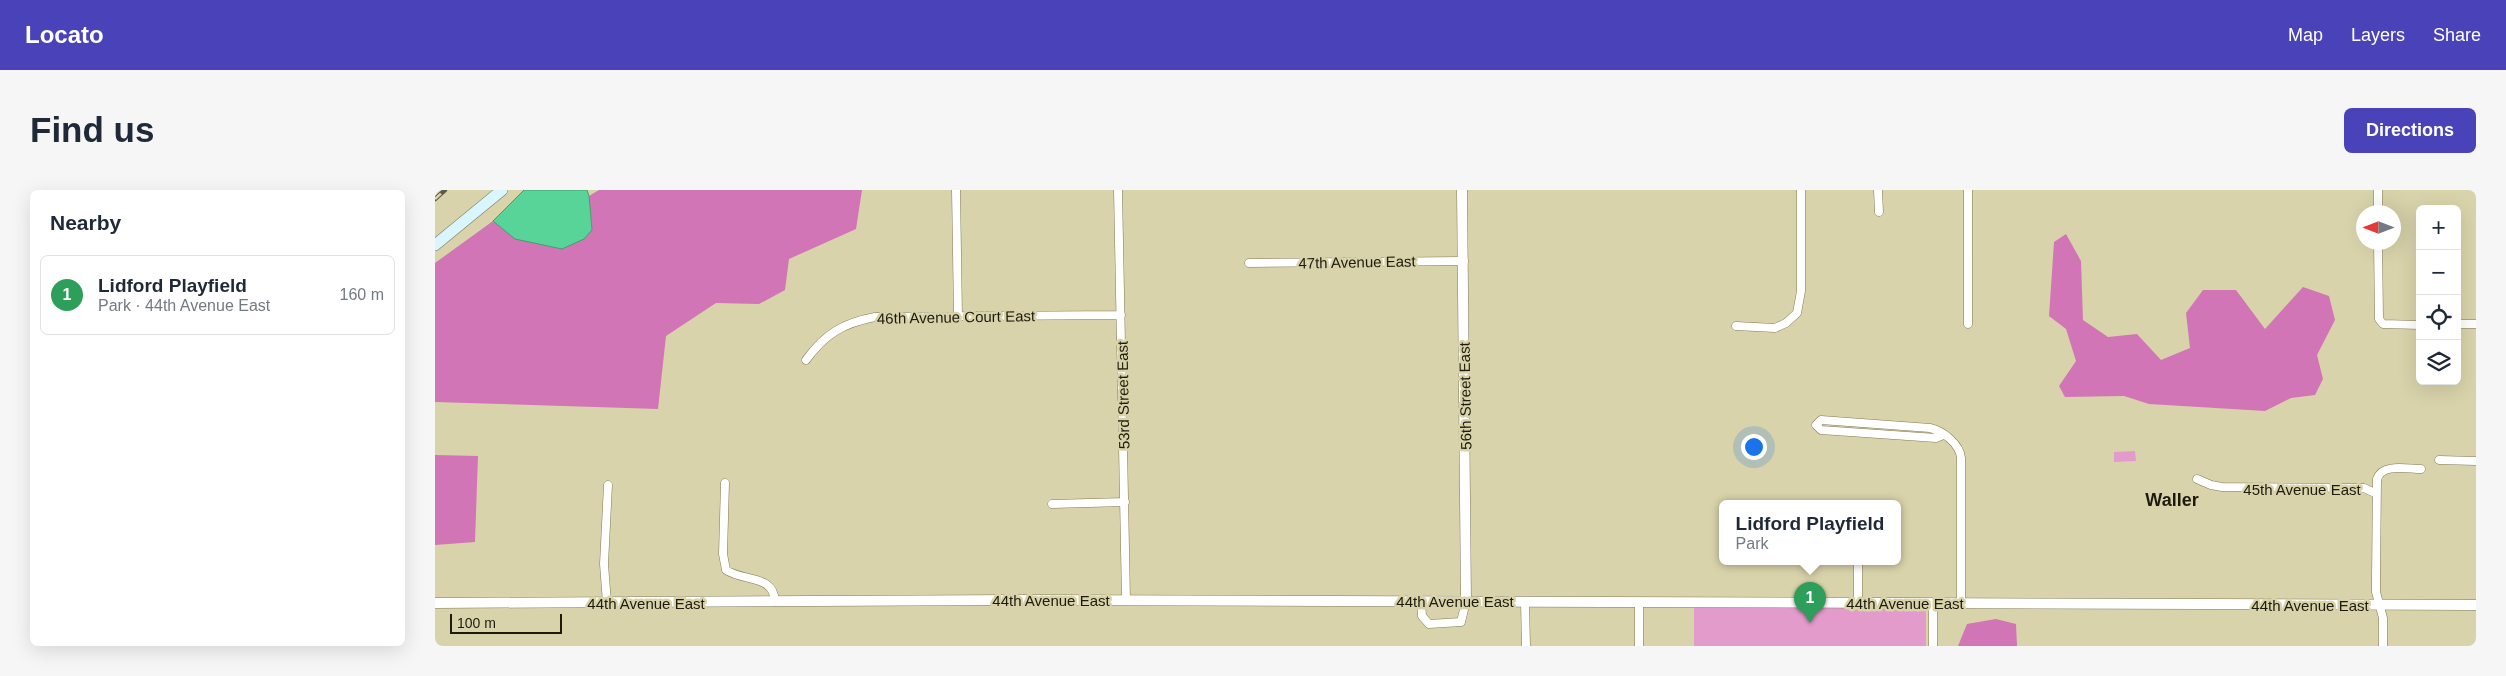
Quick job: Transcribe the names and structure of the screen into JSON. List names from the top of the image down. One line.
{"streets":{"street":["47th Avenue East","46th Avenue Court East","53rd Street East","56th Street East","45th Avenue East","44th Avenue East"]},"crossings":[["47th Avenue East","56th Street East"],["46th Avenue Court East","53rd Street East"],["53rd Street East","44th Avenue East"],["56th Street East","44th Avenue East"]],"districts":["Waller"],"scale_bar":"100 m","north":"left","page":{"header":"Locato","nav":["Map","Layers","Share"],"buttons":"Directions","title":"Find us","heading":"Nearby","map_buttons":["+","−"],"list":[{"mark":"1","name":"Lidford Playfield","note":"Park · 44th Avenue East","value":"160 m"}],"popup":["Lidford Playfield","Park"],"pins":"1","scale":"100 m"}}
